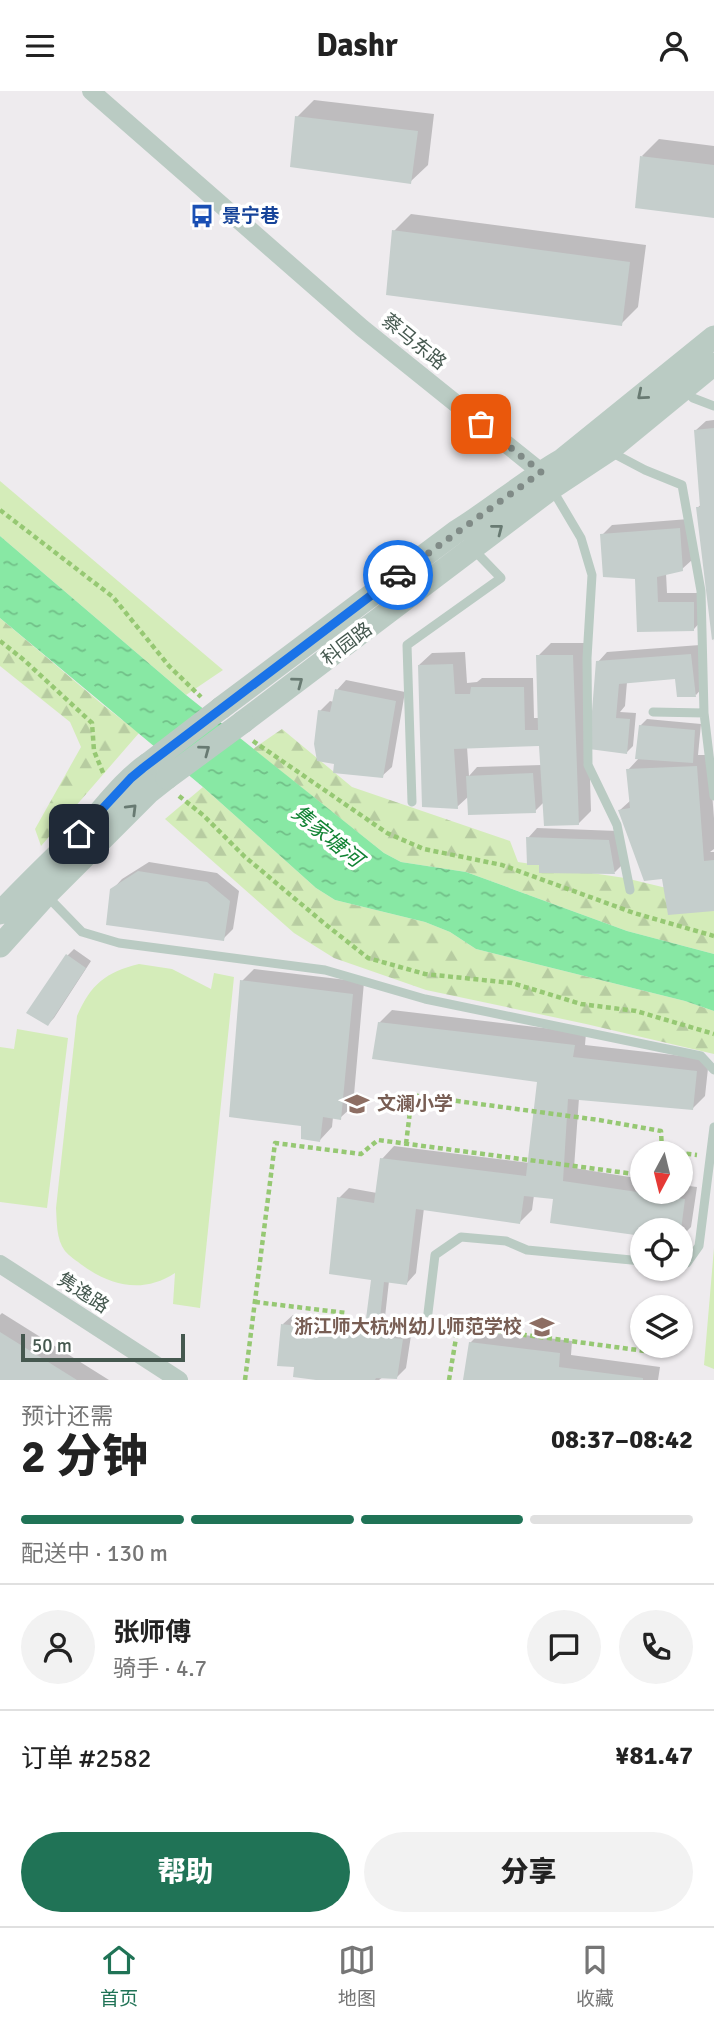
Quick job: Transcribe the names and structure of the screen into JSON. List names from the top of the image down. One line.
{"streets":{"street":["蔡马东路","科园路","隽逸路"]},"crossings":[["蔡马东路","科园路"]],"water":["隽家塘河"],"places":{"bus stop":["景宁巷"],"school or university":["文澜小学","浙江师大杭州幼儿师范学校"]},"scale_bar":"50 m","north":"bottom","page":{"header":"Dashr","scale":"50 m","heading":["2 分钟","预计还需","08:37–08:42"],"panel":["张师傅","骑手 · 4.7","订单 #2582","¥81.47"],"bar":"配送中 · 130 m","buttons":["帮助","分享"],"tabs":["首页","地图","收藏"]}}
